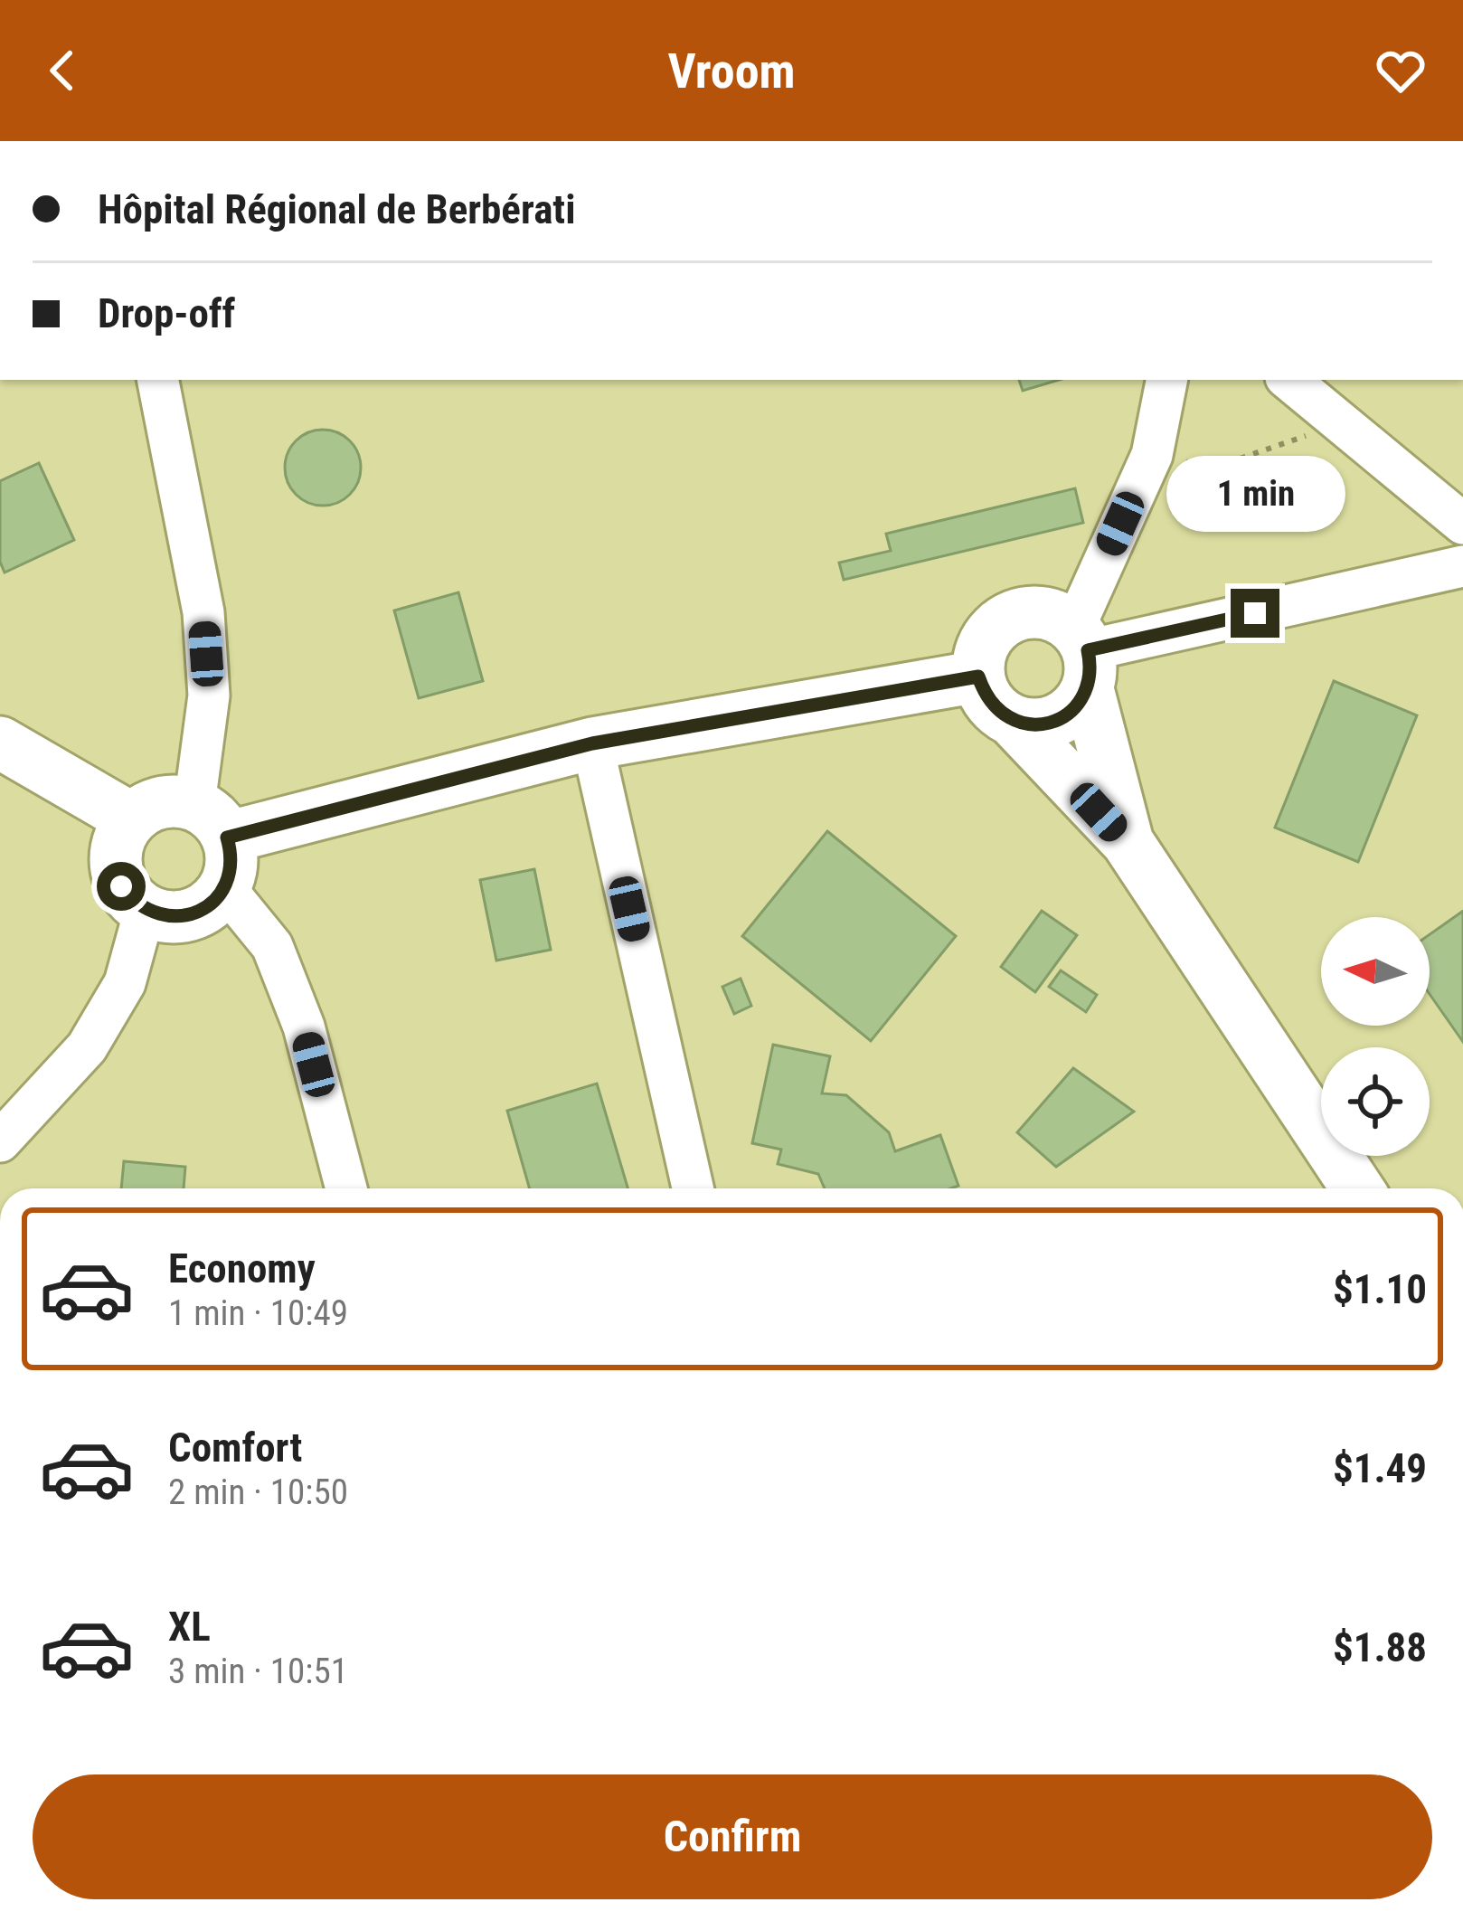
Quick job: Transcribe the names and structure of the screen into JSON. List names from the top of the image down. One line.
{"north":"left","page":{"header":"Vroom","banner":["Hôpital Régional de Berbérati","Drop-off"],"bubble":"1 min","list":[{"name":"Economy","note":"1 min · 10:49","value":"$1.10"},{"name":"Comfort","note":"2 min · 10:50","value":"$1.49"},{"name":"XL","note":"3 min · 10:51","value":"$1.88"}],"buttons":"Confirm"}}
